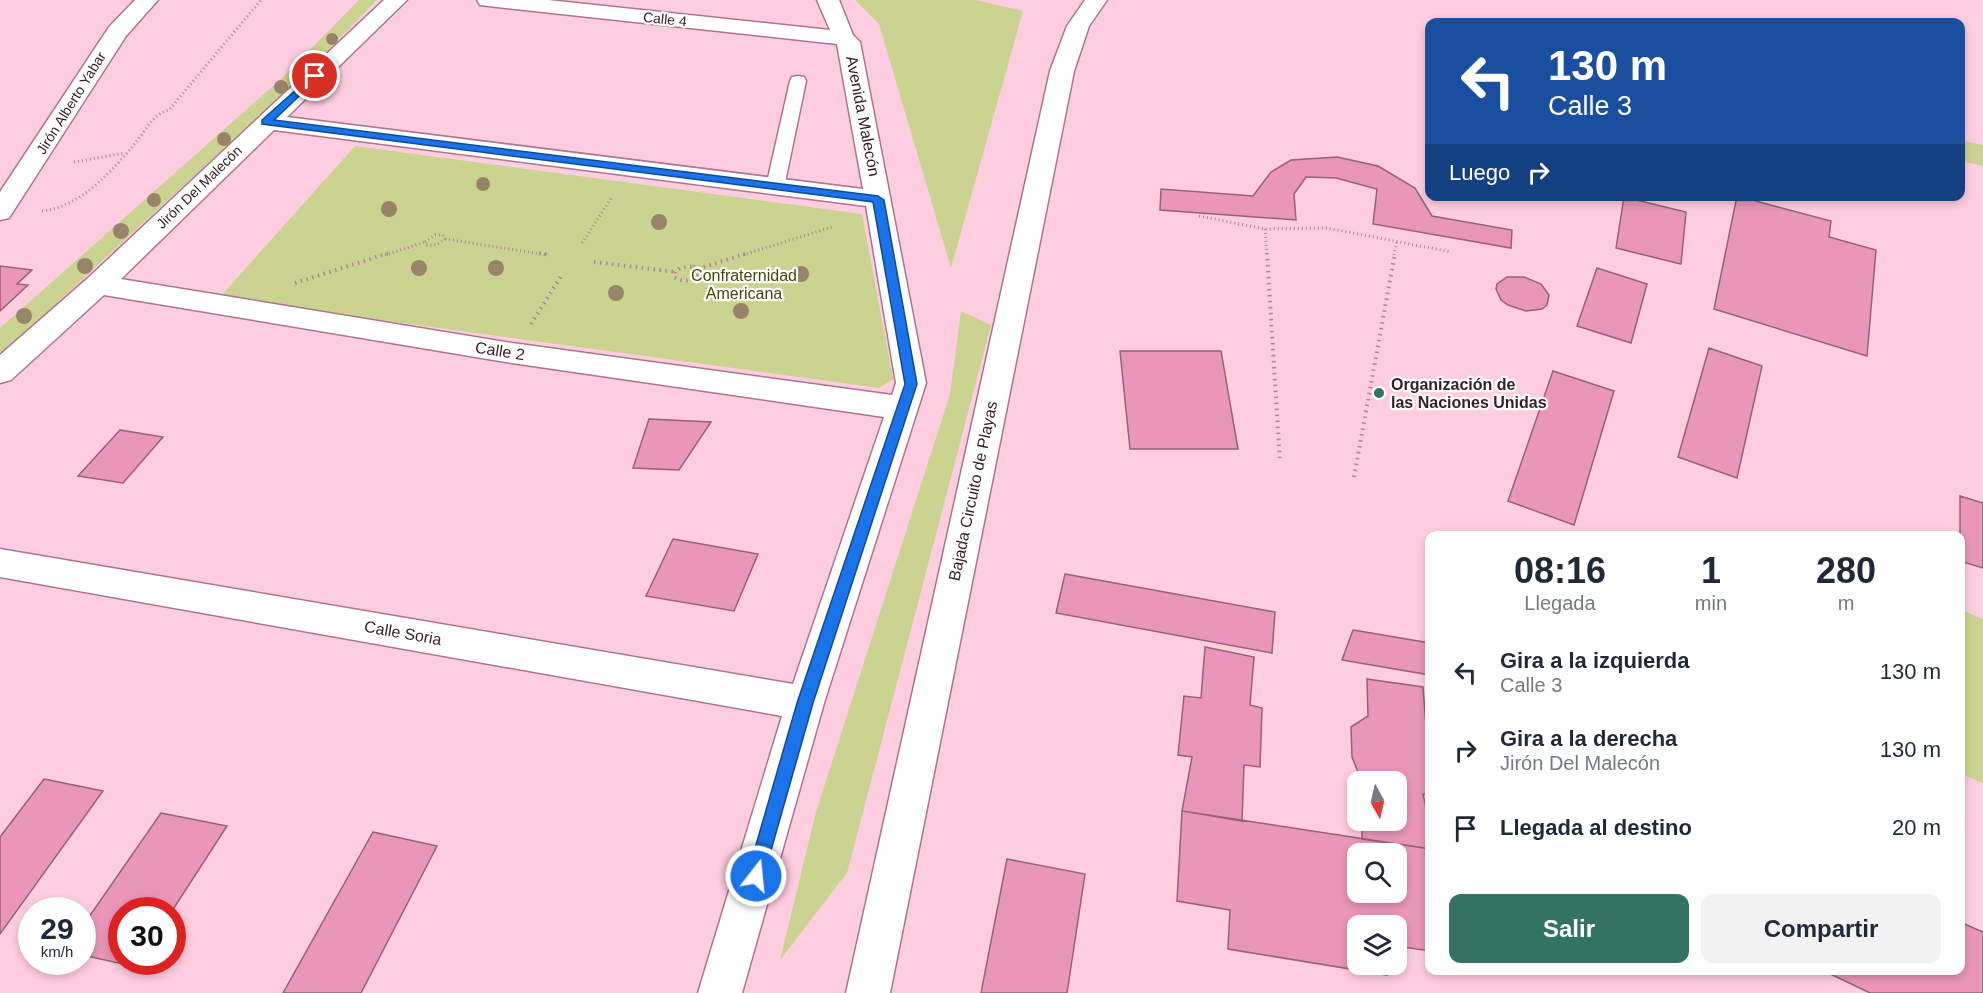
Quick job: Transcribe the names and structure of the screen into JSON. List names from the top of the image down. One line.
{"streets":{"street":["Calle 4","Jirón Alberto Yabar","Avenida Malecón","Jirón Del Malecón","Calle 2","Bajada Circuito de Playas","Calle Soria"]},"crossings":[["Calle 4","Avenida Malecón"],["Avenida Malecón","Calle 2"],["Avenida Malecón","Calle Soria"],["Jirón Del Malecón","Calle 2"]],"parks":["Confraternidad Americana"],"places":["Organización de las Naciones Unidas"],"north":"bottom","page":{"turn":["130 m","Calle 3"],"then":"Luego","eta":["08:16","Llegada","1","min","280","m"],"list":[{"name":"Gira a la izquierda","note":"Calle 3","value":"130 m"},{"name":"Gira a la derecha","note":"Jirón Del Malecón","value":"130 m"},{"name":"Llegada al destino","value":"20 m"}],"buttons":["Salir","Compartir"],"speed":"29 km/h","limit":"30"}}
